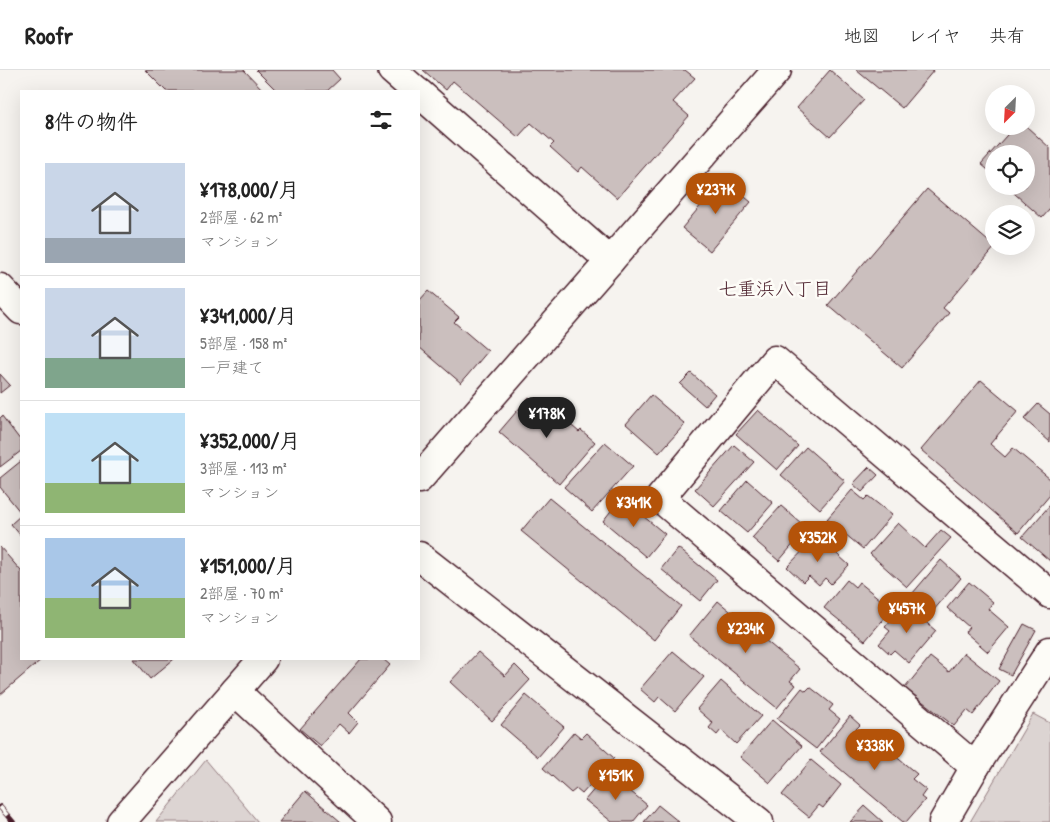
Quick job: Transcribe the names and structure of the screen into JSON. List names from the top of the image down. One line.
{"districts":["七重浜八丁目"],"north":"bottom left","page":{"header":"Roofr","nav":["地図","レイヤ","共有"],"heading":"8件の物件","list":[{"name":"¥178,000/月","note":"2部屋 · 62 m² · マンション"},{"name":"¥341,000/月","note":"5部屋 · 158 m² · 一戸建て"},{"name":"¥352,000/月","note":"3部屋 · 113 m² · マンション"},{"name":"¥151,000/月","note":"2部屋 · 70 m² · マンション"}],"price":["¥237K","¥178K","¥341K","¥352K","¥457K","¥234K","¥338K","¥151K"]}}
